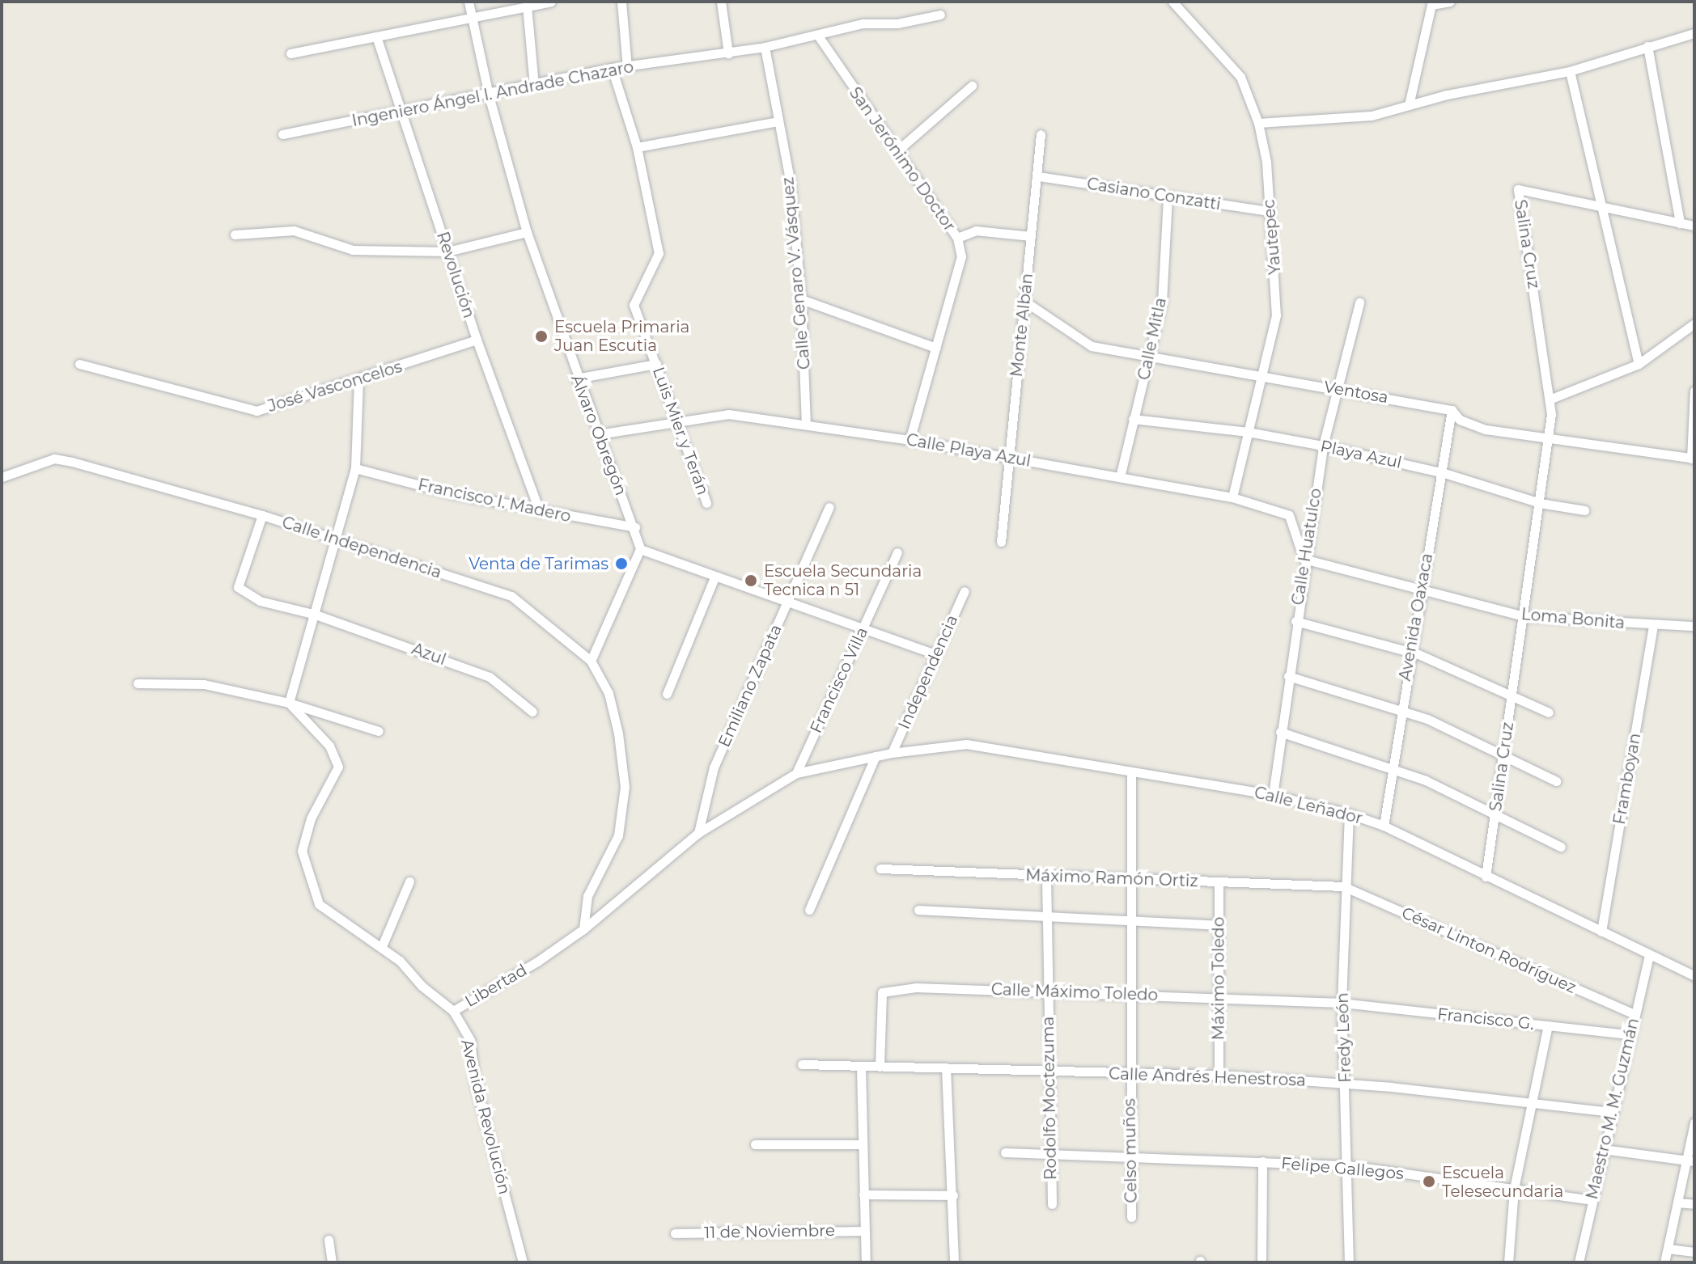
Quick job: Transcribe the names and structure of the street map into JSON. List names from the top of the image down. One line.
{"streets":{"street":["Ingeniero Ángel l. Andrade Chazaro","San Jerónimo Doctor","Casiano Conzatti","Yautepec","Salina Cruz","Calle Genaro V. Vásquez","Revolución","Monte Albán","Calle Mitla","José Vasconcelos","Ventosa","Luis Mier y Terán","Álvaro Obregón","Calle Playa Azul","Playa Azul","Francisco I. Madero","Calle Huatulco","Calle Independencia","Avenida Oaxaca","Loma Bonita","Azul","Independencia","Francisco Villa","Emiliano Zapata","Framboyan","Calle Leñador","Máximo Ramón Ortiz","César Linton Rodríguez","Máximo Toledo","Libertad","Calle Máximo Toledo","Francisco G.","Fredy León","Calle Andrés Henestrosa","Rodolfo Moctezuma","Maestro M. M. Guzmán","Avenida Revolución","Celso muños","Felipe Gallegos","11 de Noviembre"]},"crossings":[["Ingeniero Ángel l. Andrade Chazaro","San Jerónimo Doctor"],["Ingeniero Ángel l. Andrade Chazaro","Calle Genaro V. Vásquez"],["Ingeniero Ángel l. Andrade Chazaro","Revolución"],["Ingeniero Ángel l. Andrade Chazaro","Álvaro Obregón"],["San Jerónimo Doctor","Calle Playa Azul"],["Casiano Conzatti","Yautepec"],["Casiano Conzatti","Monte Albán"],["Casiano Conzatti","Calle Mitla"],["Yautepec","Ventosa"],["Yautepec","Calle Playa Azul"],["Yautepec","Playa Azul"],["Salina Cruz","Ventosa"],["Salina Cruz","Playa Azul"],["Salina Cruz","Loma Bonita"],["Salina Cruz","Calle Leñador"],["Calle Genaro V. Vásquez","Calle Playa Azul"],["Revolución","José Vasconcelos"],["Revolución","Francisco I. Madero"],["Monte Albán","Ventosa"],["Monte Albán","Calle Playa Azul"],["Calle Mitla","Ventosa"],["Calle Mitla","Calle Playa Azul"],["Calle Mitla","Playa Azul"],["Ventosa","Calle Huatulco"],["Ventosa","Avenida Oaxaca"],["Luis Mier y Terán","Calle Playa Azul"],["Álvaro Obregón","Calle Playa Azul"],["Álvaro Obregón","Francisco I. Madero"],["Calle Playa Azul","Calle Huatulco"],["Calle Playa Azul","Loma Bonita"],["Playa Azul","Calle Huatulco"],["Playa Azul","Avenida Oaxaca"],["Calle Huatulco","Loma Bonita"],["Calle Huatulco","Calle Leñador"],["Calle Independencia","Azul"],["Calle Independencia","Libertad"],["Avenida Oaxaca","Loma Bonita"],["Avenida Oaxaca","Calle Leñador"],["Loma Bonita","Framboyan"],["Independencia","Calle Leñador"],["Independencia","Libertad"],["Francisco Villa","Libertad"],["Emiliano Zapata","Libertad"],["Framboyan","Calle Leñador"],["Calle Leñador","Libertad"],["Calle Leñador","Fredy León"],["Calle Leñador","Maestro M. M. Guzmán"],["Calle Leñador","Celso muños"],["Máximo Ramón Ortiz","César Linton Rodríguez"],["Máximo Ramón Ortiz","Máximo Toledo"],["Máximo Ramón Ortiz","Fredy León"],["Máximo Ramón Ortiz","Rodolfo Moctezuma"],["Máximo Ramón Ortiz","Celso muños"],["César Linton Rodríguez","Fredy León"],["César Linton Rodríguez","Maestro M. M. Guzmán"],["Máximo Toledo","Calle Máximo Toledo"],["Máximo Toledo","Calle Andrés Henestrosa"],["Libertad","Avenida Revolución"],["Calle Máximo Toledo","Francisco G."],["Calle Máximo Toledo","Fredy León"],["Calle Máximo Toledo","Calle Andrés Henestrosa"],["Calle Máximo Toledo","Rodolfo Moctezuma"],["Calle Máximo Toledo","Celso muños"],["Francisco G.","Fredy León"],["Francisco G.","Maestro M. M. Guzmán"],["Fredy León","Calle Andrés Henestrosa"],["Fredy León","Felipe Gallegos"],["Calle Andrés Henestrosa","Rodolfo Moctezuma"],["Calle Andrés Henestrosa","Maestro M. M. Guzmán"],["Calle Andrés Henestrosa","Celso muños"],["Rodolfo Moctezuma","Felipe Gallegos"],["Maestro M. M. Guzmán","Felipe Gallegos"],["Celso muños","Felipe Gallegos"]],"places":["Escuela Primaria Juan Escutia","Venta de Tarimas","Escuela Secundaria Tecnica n 51","Escuela Telesecundaria"]}
